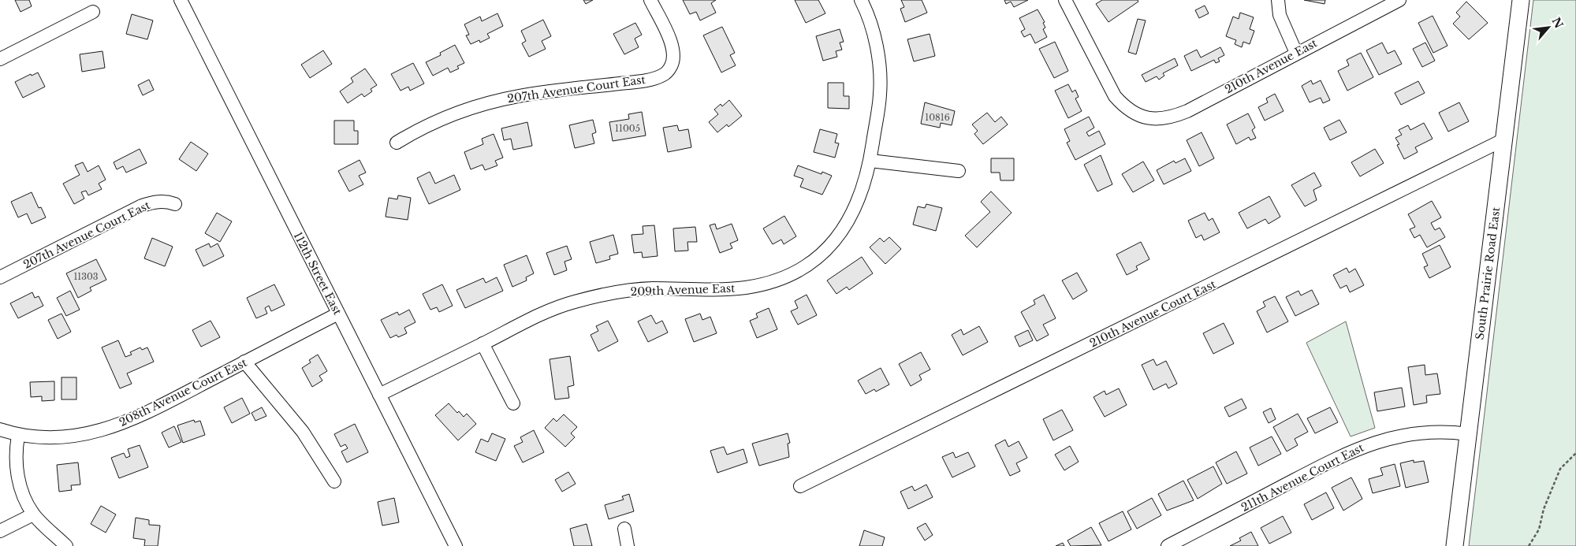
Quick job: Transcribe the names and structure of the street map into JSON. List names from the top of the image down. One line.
{"streets":{"main road":["South Prairie Road East"],"street":["210th Avenue East","207th Avenue Court East","112th Street East","209th Avenue East","210th Avenue Court East","208th Avenue Court East","211th Avenue Court East"]},"crossings":[["112th Street East","209th Avenue East"],["112th Street East","208th Avenue Court East"],["South Prairie Road East","210th Avenue Court East"],["South Prairie Road East","211th Avenue Court East"]],"house_numbers":["10816","11005","11303"],"north":"top right"}
